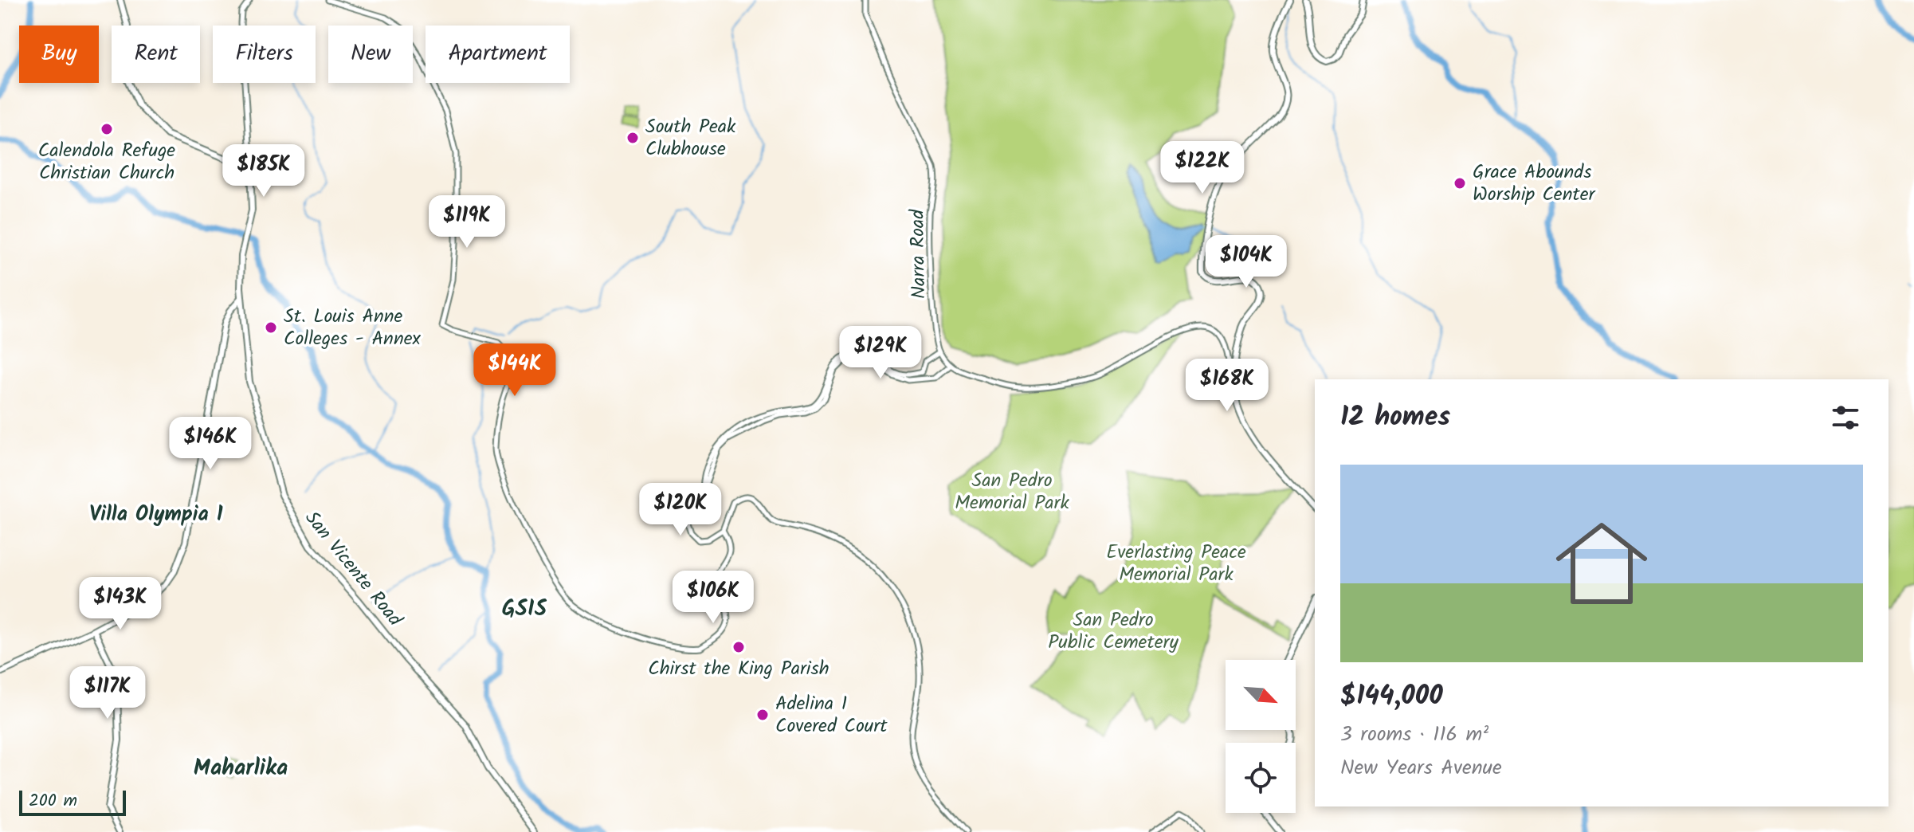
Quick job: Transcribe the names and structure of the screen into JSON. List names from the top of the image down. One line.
{"streets":{"main road":["San Vicente Road"],"street":["Narra Road"]},"districts":["Villa Olympia 1","GSIS","Maharlika"],"parks":["San Pedro Memorial Park","Everlasting Peace Memorial Park","San Pedro Public Cemetery"],"places":["Calendola Refuge Christian Church","South Peak Clubhouse","Grace Abounds Worship Center","St. Louis Anne Colleges - Annex","Chirst the King Parish","Adelina 1 Covered Court"],"scale_bar":"200 m","north":"bottom right","page":{"chip":["Buy","Rent","Filters","New","Apartment"],"price":["$122K","$185K","$119K","$104K","$129K","$144K","$168K","$146K","$120K","$106K","$143K","$117K"],"heading":"12 homes","list":[{"name":"$144,000","note":"3 rooms · 116 m² · New Years Avenue"}],"scale":"200 m"}}
